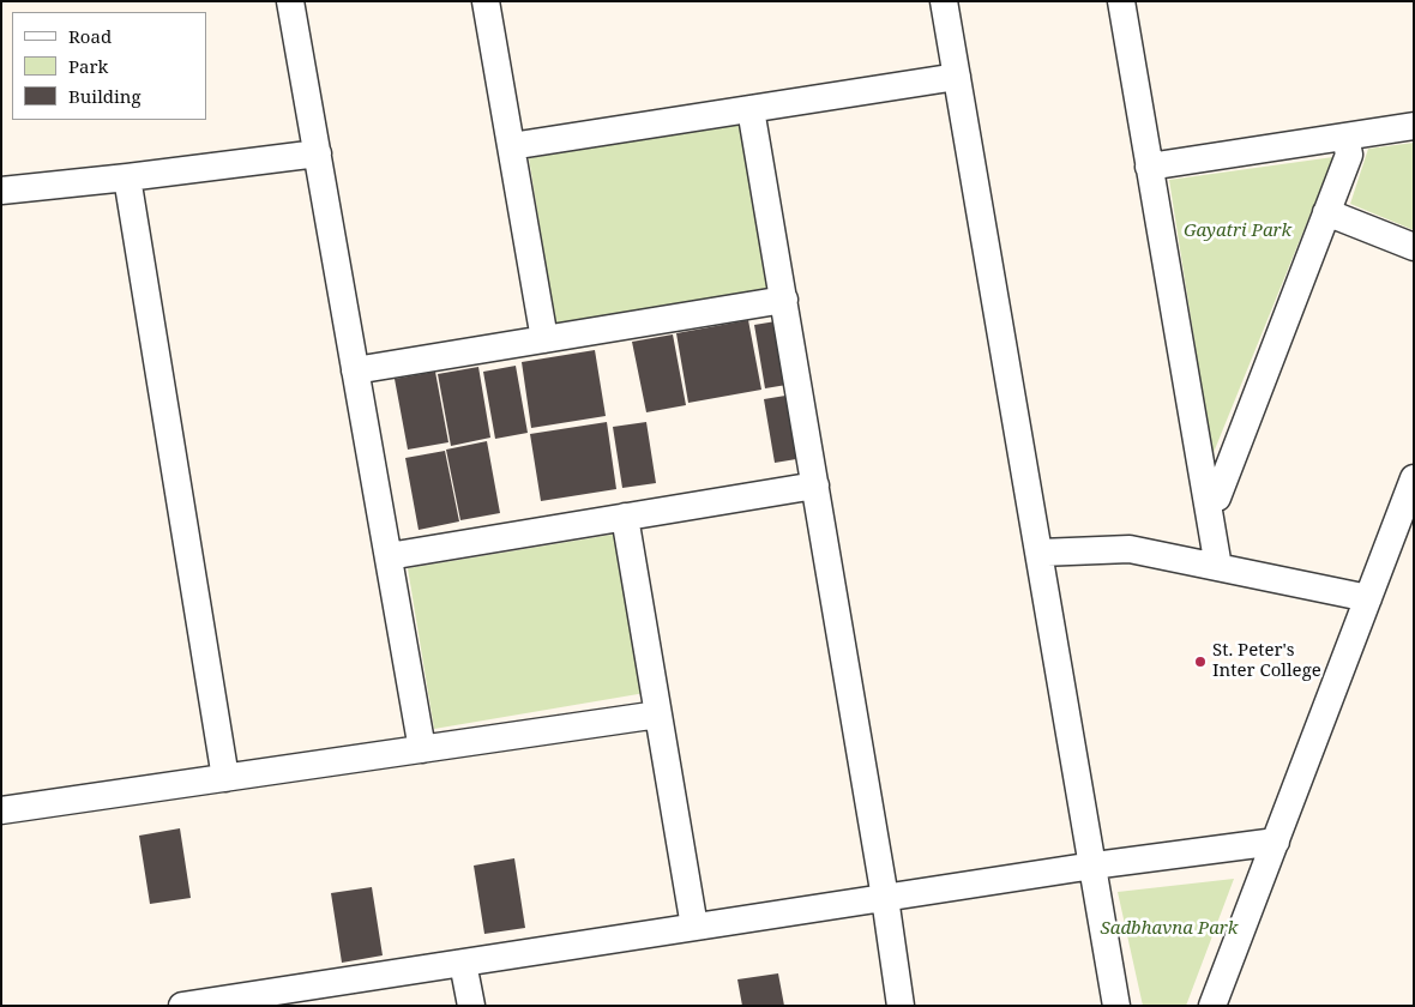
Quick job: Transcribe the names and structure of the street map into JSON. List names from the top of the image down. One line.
{"parks":["Gayatri Park","Sadbhavna Park"],"places":["St. Peter's Inter College"],"legend":["Road","Park","Building"]}
